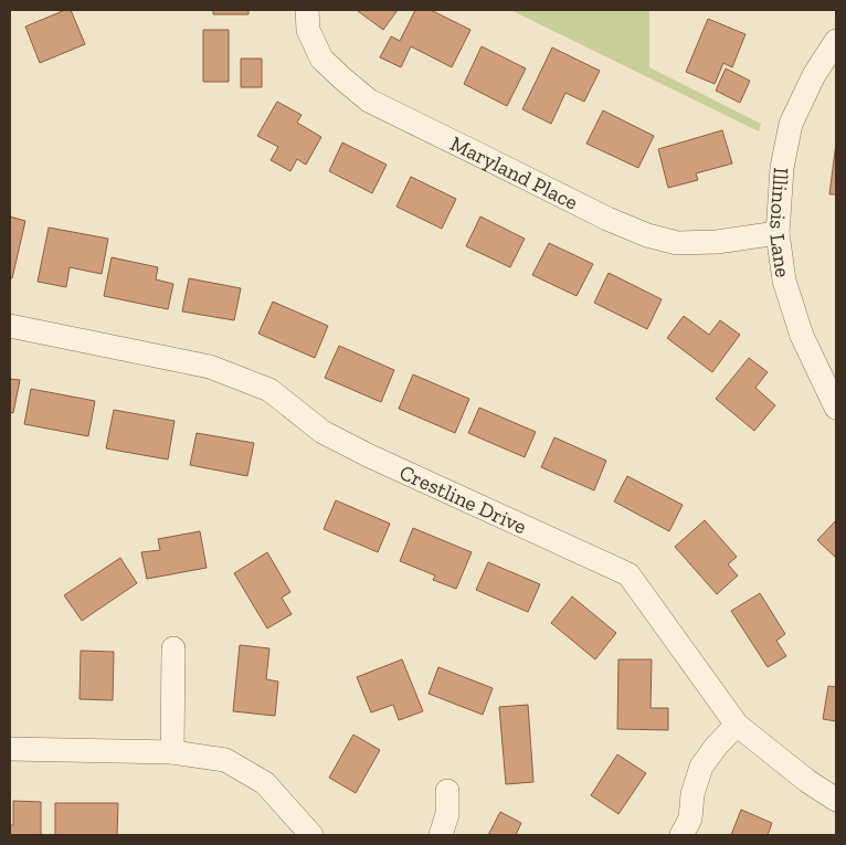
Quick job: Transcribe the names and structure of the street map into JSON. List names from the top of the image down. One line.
{"streets":{"street":["Maryland Place","Illinois Lane","Crestline Drive"]},"crossings":[["Maryland Place","Illinois Lane"]]}
